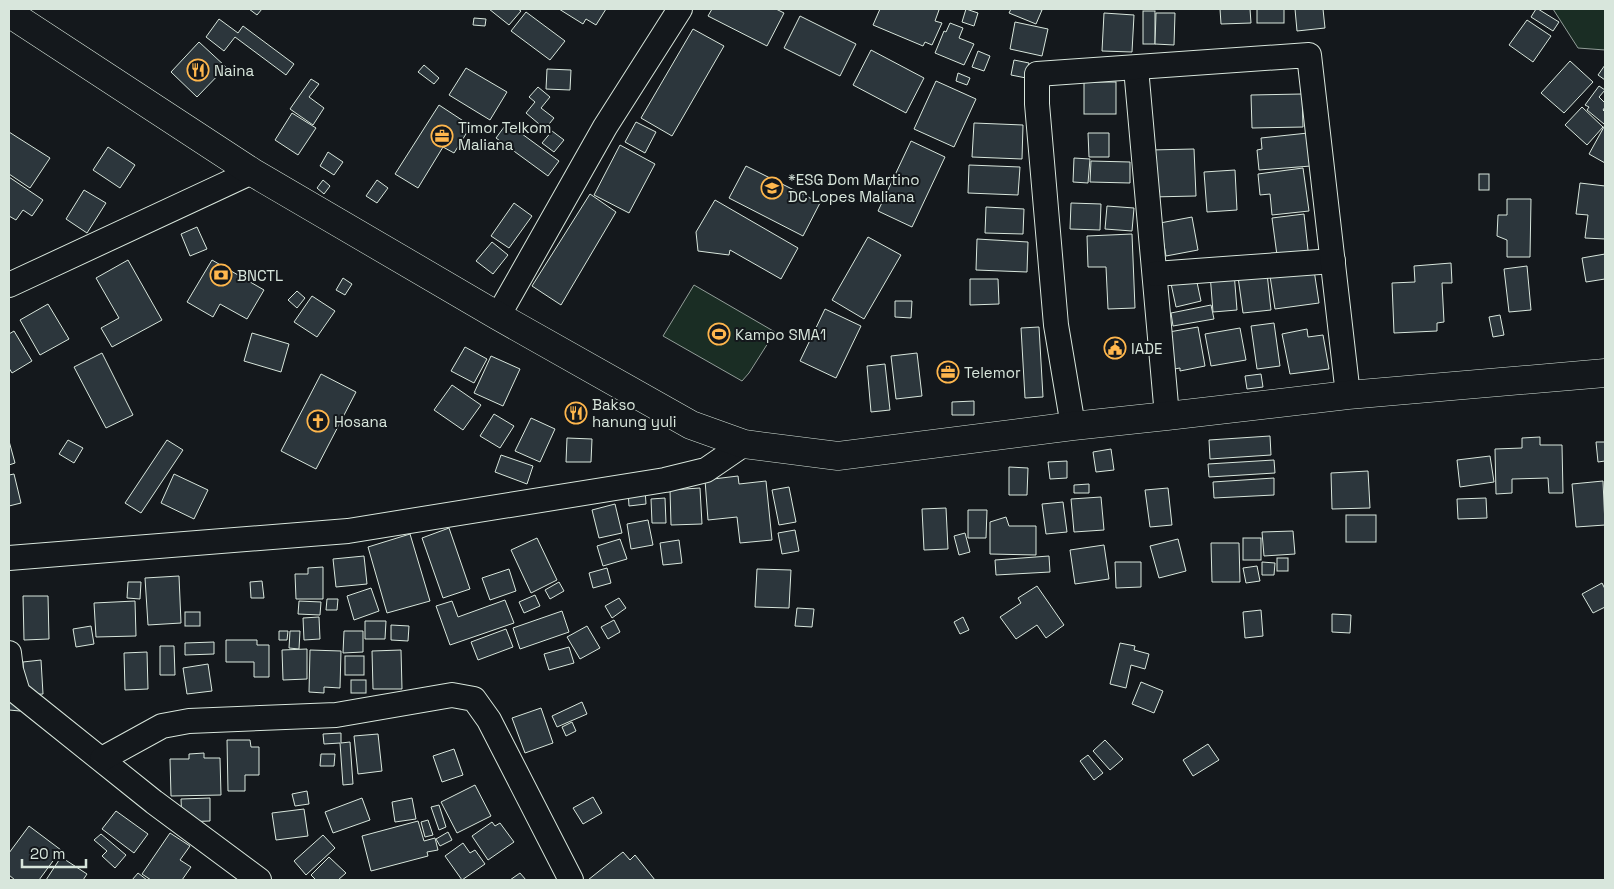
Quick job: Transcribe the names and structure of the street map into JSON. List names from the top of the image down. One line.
{"places":{"restaurant":["Naina","Bakso hanung yuli"],"office":["Timor Telkom Maliana","Telemor"],"school or university":["*ESG Dom Martino DC Lopes Maliana"],"bank":["BNCTL"],"sports":["Kampo SMA1"],"public building":["IADE"],"church":["Hosana"]},"scale_bar":"20 m"}
